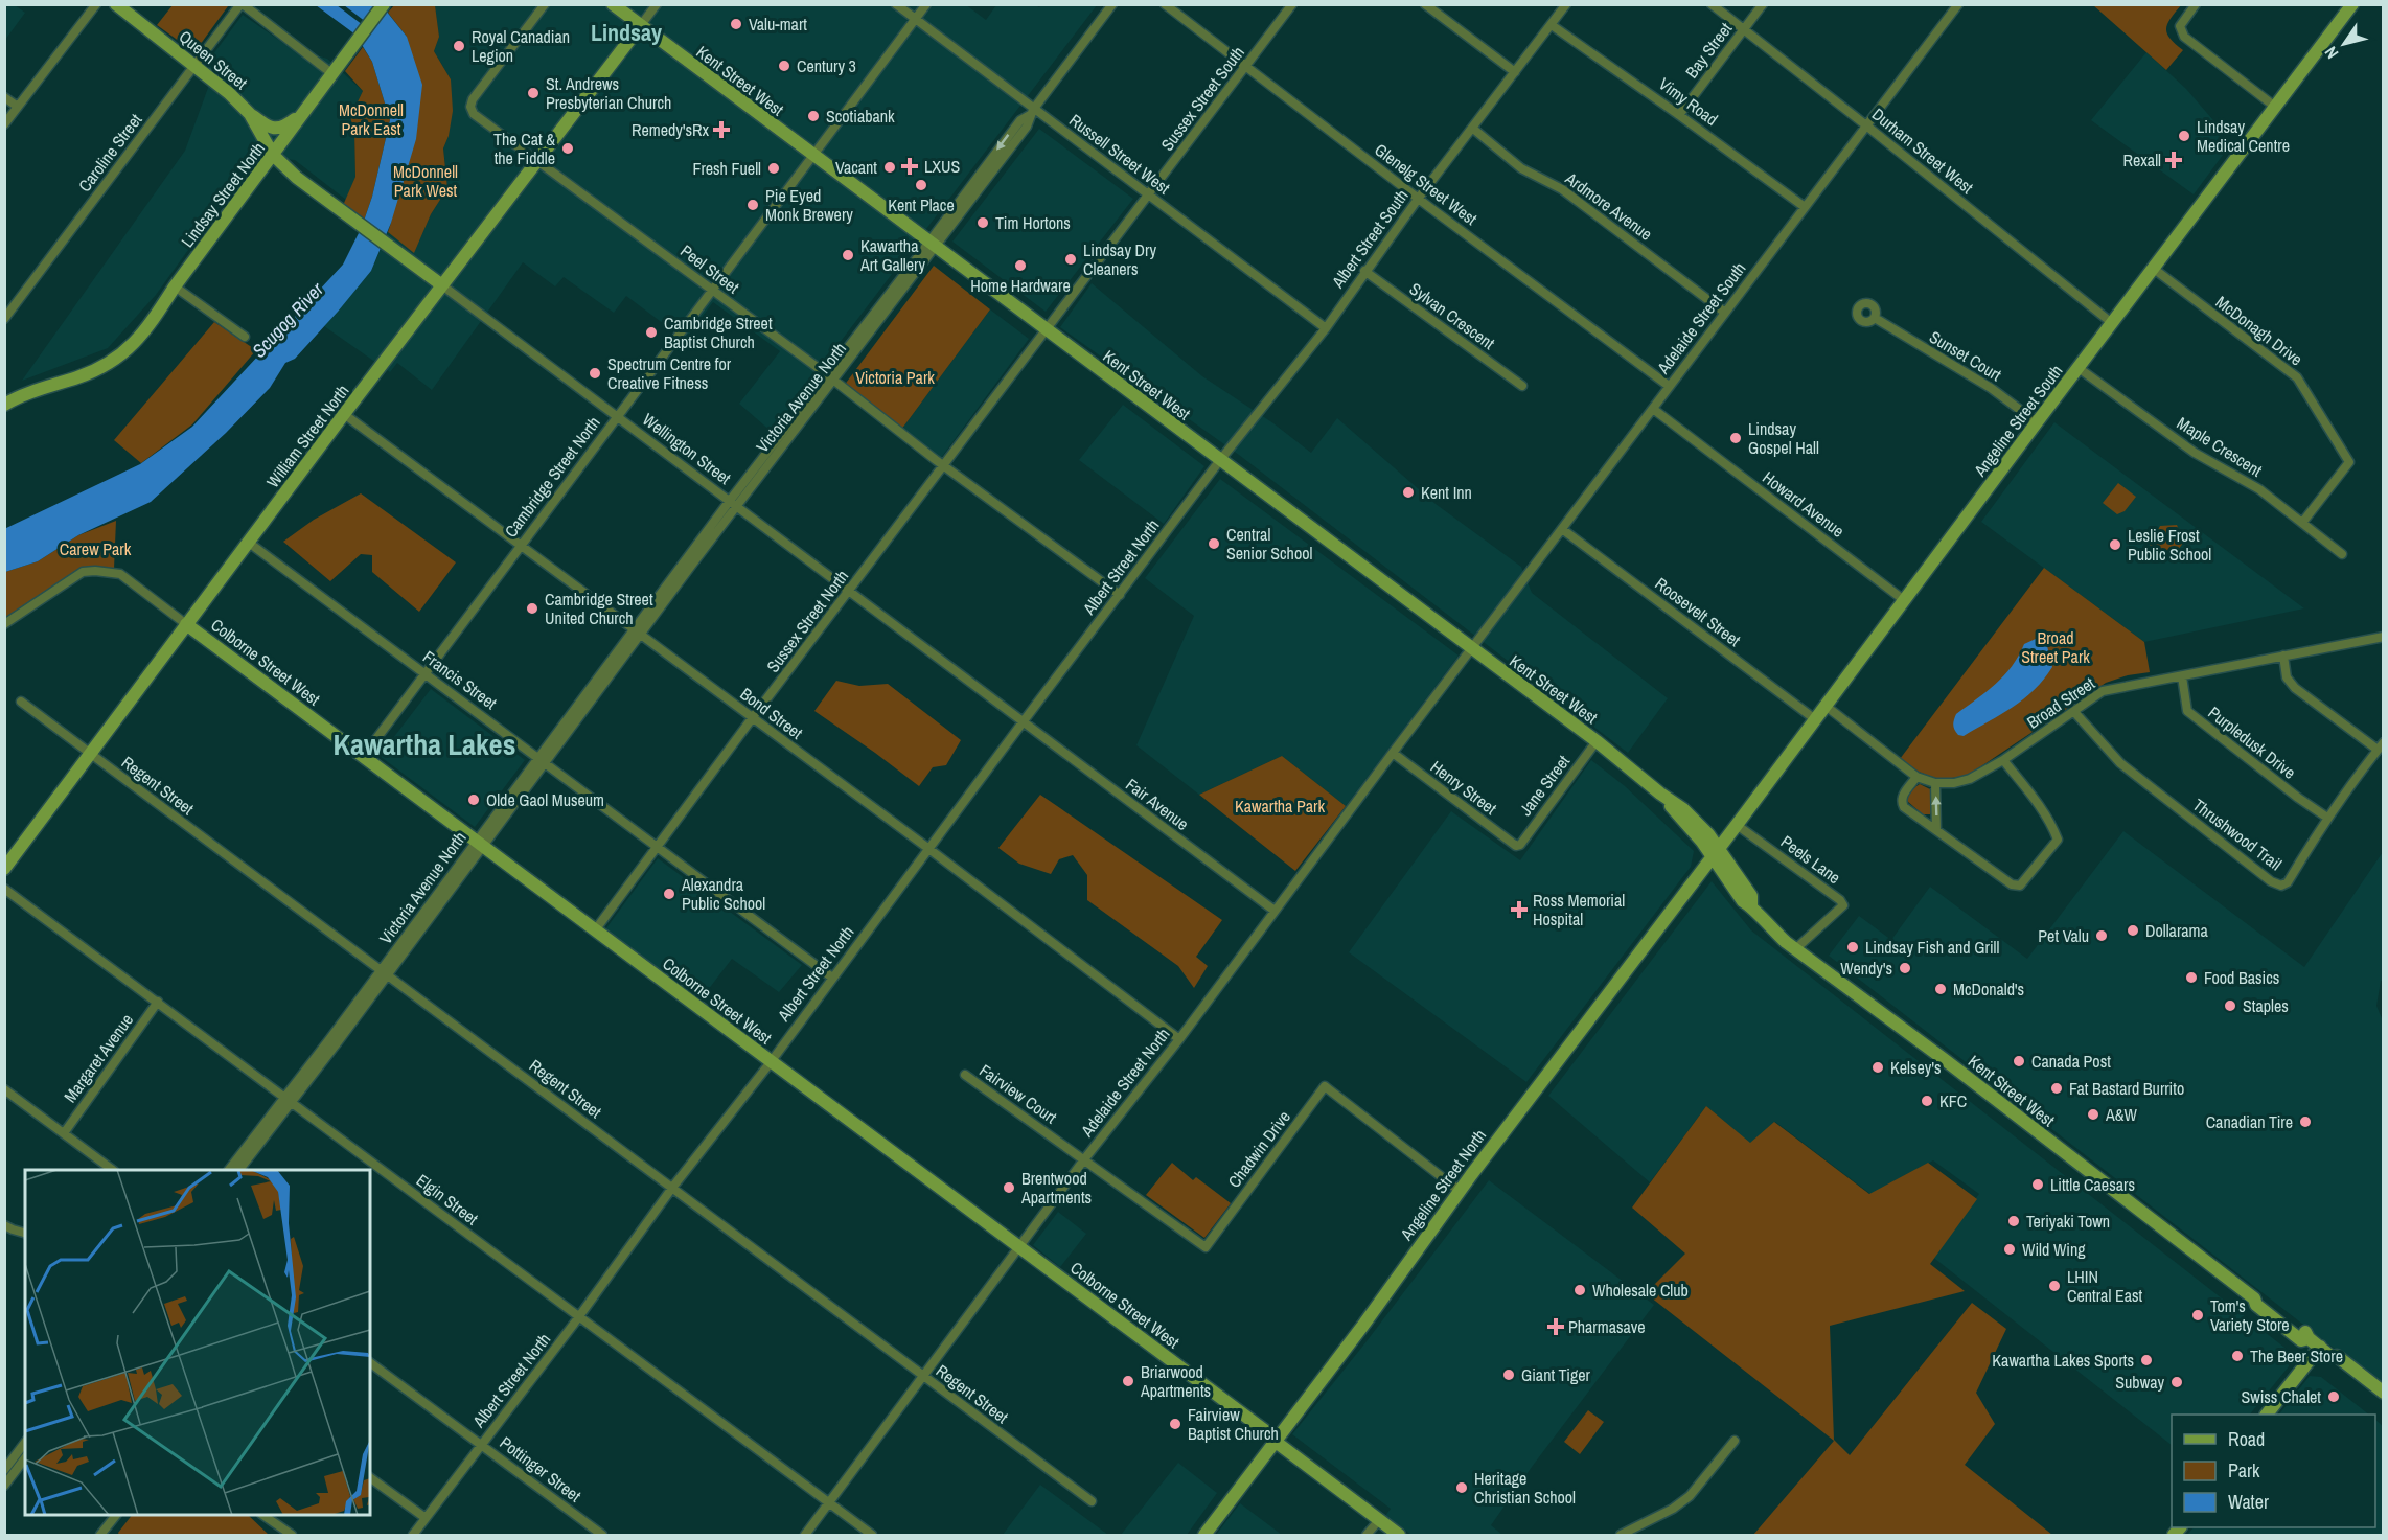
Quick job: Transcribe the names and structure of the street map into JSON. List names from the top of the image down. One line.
{"streets":{"main road":["Queen Street","Kent Street West","Lindsay Street North","Angeline Street South","William Street North","Wellington Street","Colborne Street West","Angeline Street North"],"street":["Bay Street","Sussex Street South","Vimy Road","Durham Street West","Caroline Street","Russell Street West","Glenelg Street West","Ardmore Avenue","Albert Street South","Peel Street","Sylvan Crescent","Adelaide Street South","McDonagh Drive","Sunset Court","Victoria Avenue North","Maple Crescent","Cambridge Street North","Howard Avenue","Albert Street North","Roosevelt Street","Sussex Street North","Francis Street","Broad Street","Bond Street","Purpledusk Drive","Regent Street","Jane Street","Henry Street","Fair Avenue","Thrushwood Trail","Peels Lane","Margaret Avenue","Adelaide Street North","Fairview Court","Chadwin Drive","Elgin Street","Pottinger Street"]},"crossings":[["Bay Street","Vimy Road"],["Bay Street","Durham Street West"],["Queen Street","Caroline Street"],["Queen Street","Lindsay Street North"],["Queen Street","Wellington Street"],["Kent Street West","Sussex Street South"],["Kent Street West","Albert Street South"],["Kent Street West","Adelaide Street South"],["Kent Street West","Victoria Avenue North"],["Kent Street West","Angeline Street South"],["Kent Street West","William Street North"],["Kent Street West","Cambridge Street North"],["Kent Street West","Albert Street North"],["Kent Street West","Sussex Street North"],["Kent Street West","Jane Street"],["Kent Street West","Peels Lane"],["Kent Street West","Adelaide Street North"],["Kent Street West","Angeline Street North"],["Sussex Street South","Russell Street West"],["Sussex Street South","Glenelg Street West"],["Sussex Street South","Sussex Street North"],["Vimy Road","Albert Street South"],["Vimy Road","Adelaide Street South"],["Durham Street West","Adelaide Street South"],["Durham Street West","Angeline Street South"],["Russell Street West","Albert Street South"],["Russell Street West","Victoria Avenue North"],["Russell Street West","Cambridge Street North"],["Glenelg Street West","Albert Street South"],["Glenelg Street West","Adelaide Street South"],["Lindsay Street North","Wellington Street"],["Ardmore Avenue","Albert Street South"],["Ardmore Avenue","Adelaide Street South"],["Albert Street South","Sylvan Crescent"],["Albert Street South","Albert Street North"],["Peel Street","Victoria Avenue North"],["Peel Street","William Street North"],["Peel Street","Cambridge Street North"],["Peel Street","Albert Street North"],["Peel Street","Sussex Street North"],["Adelaide Street South","Howard Avenue"],["Adelaide Street South","Roosevelt Street"],["Adelaide Street South","Adelaide Street North"],["McDonagh Drive","Angeline Street South"],["McDonagh Drive","Maple Crescent"],["Sunset Court","Angeline Street South"],["Victoria Avenue North","Wellington Street"],["Victoria Avenue North","Colborne Street West"],["Victoria Avenue North","Francis Street"],["Victoria Avenue North","Bond Street"],["Victoria Avenue North","Regent Street"],["Victoria Avenue North","Elgin Street"],["Angeline Street South","Maple Crescent"],["Angeline Street South","Howard Avenue"],["Angeline Street South","Roosevelt Street"],["Angeline Street South","Broad Street"],["Angeline Street South","Peels Lane"],["Angeline Street South","Angeline Street North"],["William Street North","Wellington Street"],["William Street North","Colborne Street West"],["William Street North","Francis Street"],["William Street North","Bond Street"],["William Street North","Regent Street"],["Wellington Street","Cambridge Street North"],["Wellington Street","Albert Street North"],["Wellington Street","Sussex Street North"],["Wellington Street","Fair Avenue"],["Cambridge Street North","Colborne Street West"],["Cambridge Street North","Francis Street"],["Cambridge Street North","Bond Street"],["Albert Street North","Colborne Street West"],["Albert Street North","Francis Street"],["Albert Street North","Bond Street"],["Albert Street North","Regent Street"],["Albert Street North","Fair Avenue"],["Albert Street North","Elgin Street"],["Albert Street North","Pottinger Street"],["Sussex Street North","Colborne Street West"],["Sussex Street North","Francis Street"],["Sussex Street North","Bond Street"],["Colborne Street West","Adelaide Street North"],["Colborne Street West","Angeline Street North"],["Broad Street","Purpledusk Drive"],["Broad Street","Thrushwood Trail"],["Bond Street","Adelaide Street North"],["Purpledusk Drive","Thrushwood Trail"],["Regent Street","Adelaide Street North"],["Jane Street","Henry Street"],["Henry Street","Adelaide Street North"],["Fair Avenue","Adelaide Street North"],["Margaret Avenue","Elgin Street"],["Adelaide Street North","Fairview Court"],["Adelaide Street North","Chadwin Drive"],["Adelaide Street North","Elgin Street"],["Fairview Court","Chadwin Drive"],["Chadwin Drive","Angeline Street North"]],"districts":["Lindsay","Kawartha Lakes"],"water":["Scugog River"],"parks":["McDonnell Park East","McDonnell Park West","Victoria Park","Carew Park","Broad Street Park","Kawartha Park"],"places":{"other":["Valu-mart","Royal Canadian Legion","Century 3","St. Andrews Presbyterian Church","Scotiabank","Lindsay Medical Centre","The Cat & the Fiddle","Vacant","Fresh Fuell","Kent Place","Pie Eyed Monk Brewery","Tim Hortons","Kawartha Art Gallery","Lindsay Dry Cleaners","Home Hardware","Cambridge Street Baptist Church","Spectrum Centre for Creative Fitness","Lindsay Gospel Hall","Kent Inn","Central Senior School","Leslie Frost Public School","Cambridge Street United Church","Olde Gaol Museum","Alexandra Public School","Dollarama","Pet Valu","Lindsay Fish and Grill","Wendy's","Food Basics","McDonald's","Staples","Canada Post","Kelsey's","Fat Bastard Burrito","KFC","A&W","Canadian Tire","Little Caesars","Brentwood Apartments","Teriyaki Town","Wild Wing","LHIN Central East","Wholesale Club","Tom's Variety Store","The Beer Store","Kawartha Lakes Sports","Giant Tiger","Briarwood Apartments","Subway","Swiss Chalet","Fairview Baptist Church","Heritage Christian School"],"health":["Remedy'sRx","Rexall","LXUS","Ross Memorial Hospital","Pharmasave"]},"legend":["Road","Park","Water"],"north":"bottom left"}
